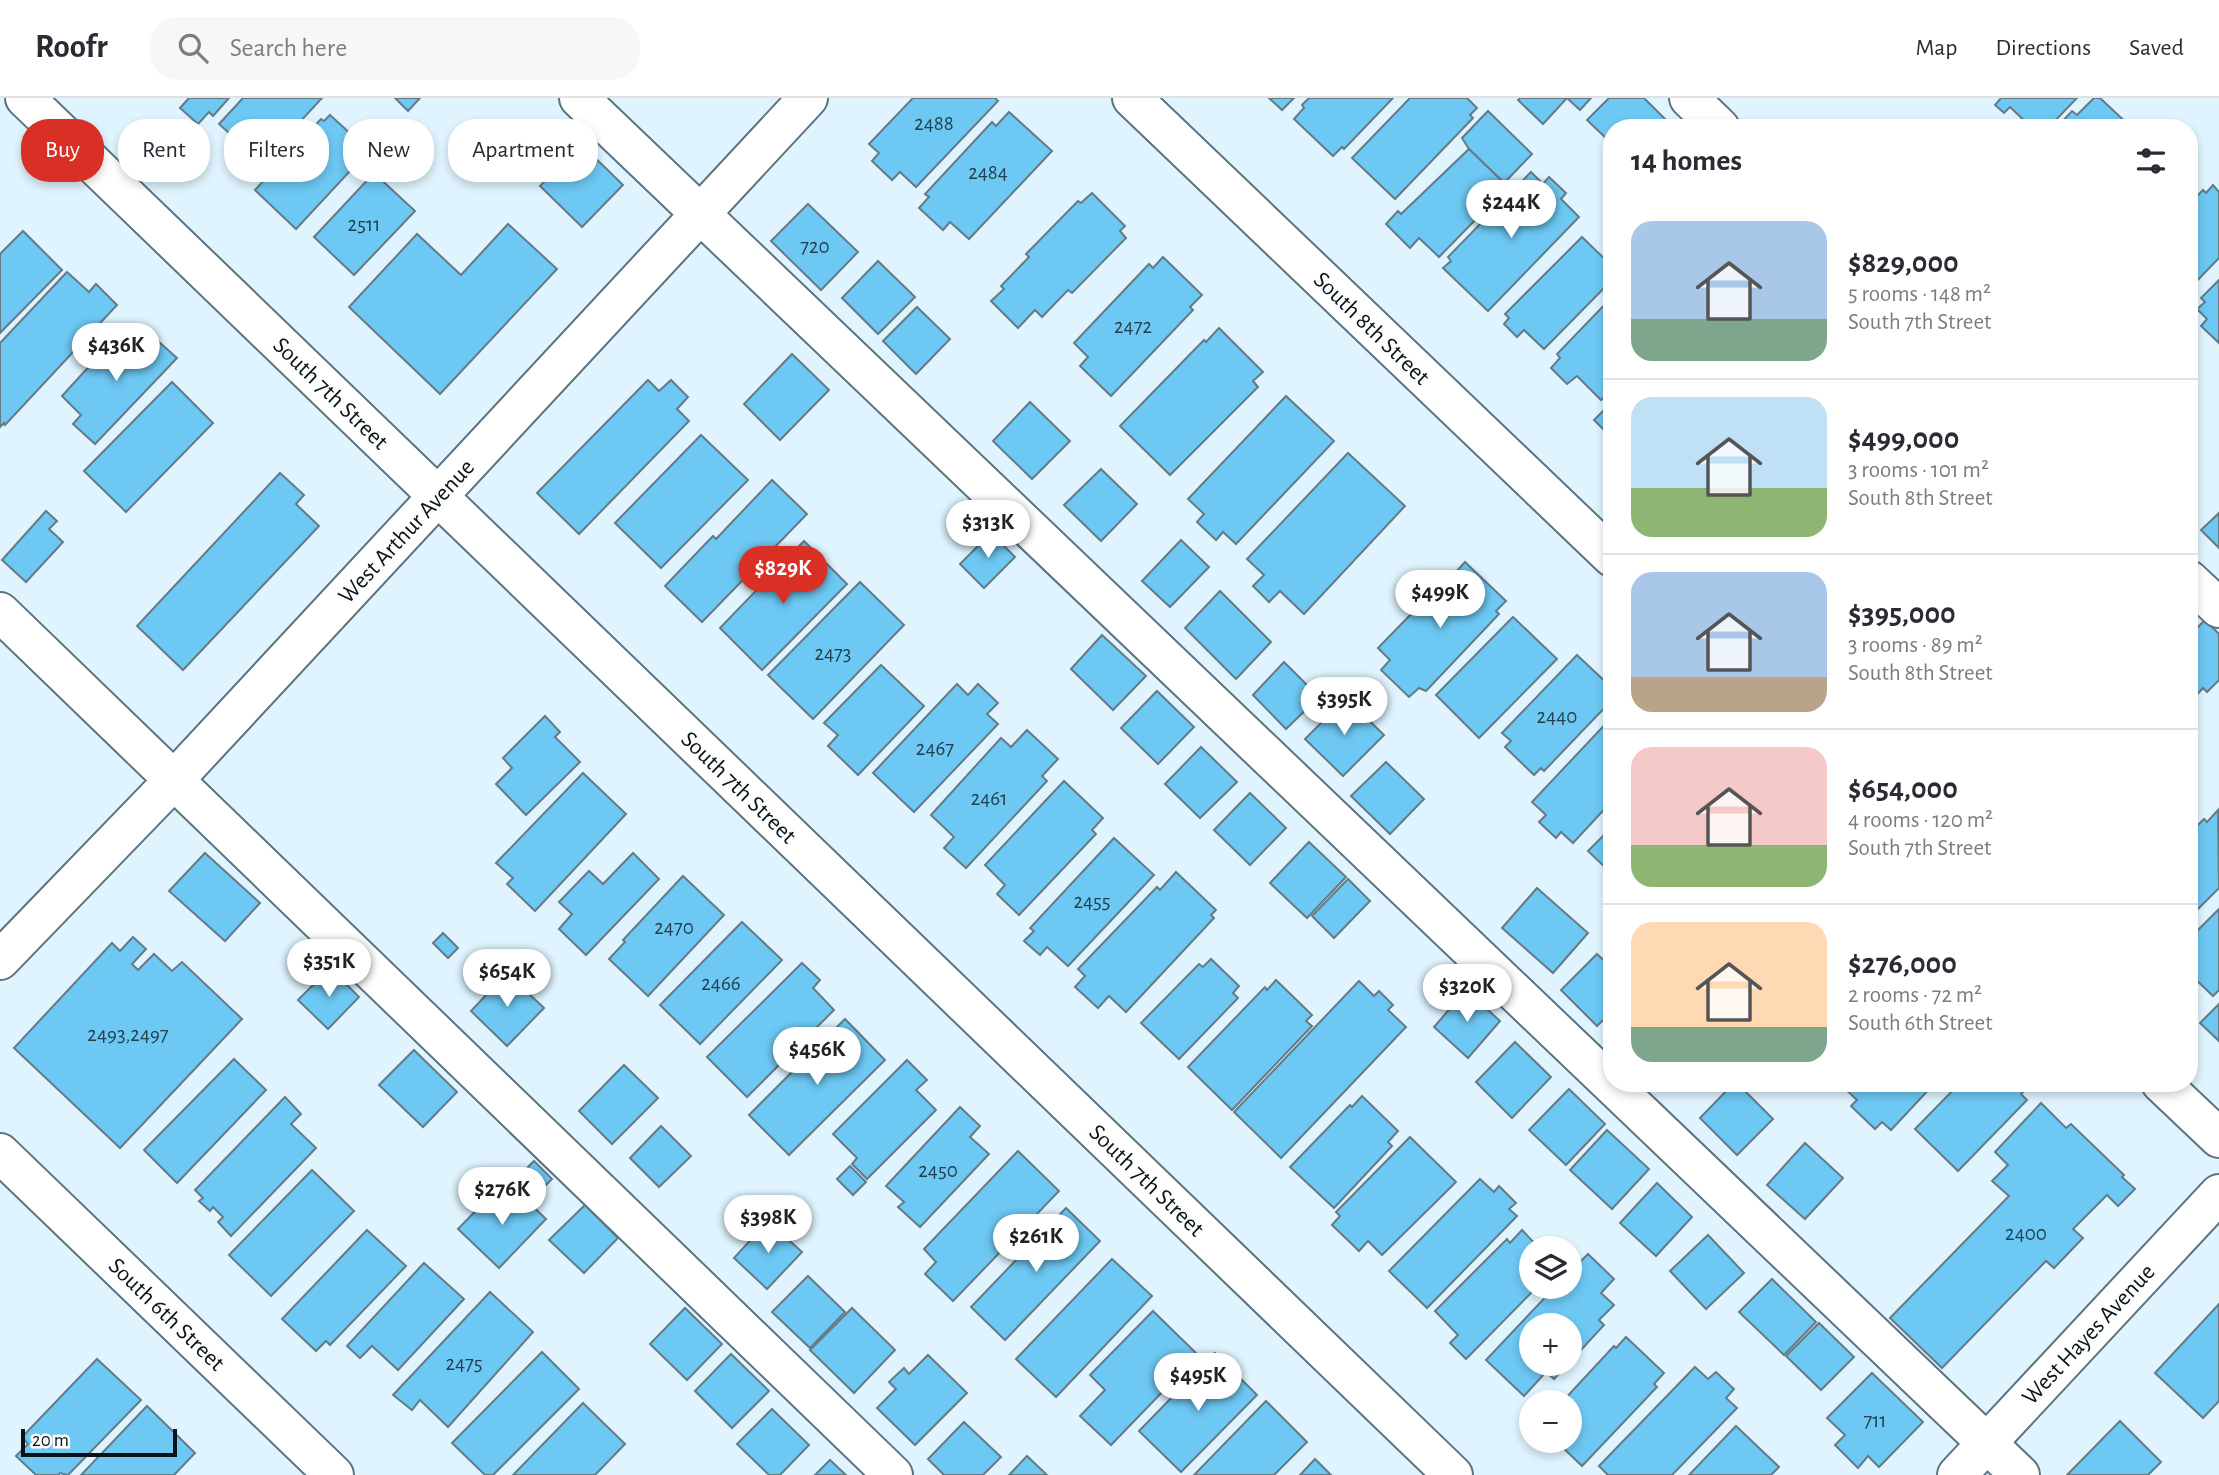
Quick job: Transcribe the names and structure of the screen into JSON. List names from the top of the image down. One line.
{"streets":{"street":["South 8th Street","South 7th Street","West Arthur Avenue","South 6th Street","West Hayes Avenue"]},"crossings":[["South 7th Street","West Arthur Avenue"]],"house_numbers":["2488","2484","2511","720","2472","2473","2440","2467","2461","2455","2470","2466","2493,2497","2450","2400","2475","711"],"scale_bar":"20 m","page":{"header":"Roofr","search":"Search here","nav":["Map","Directions","Saved"],"chip":["Buy","Rent","Filters","New","Apartment"],"heading":"14 homes","price":["$244K","$436K","$313K","$829K","$499K","$395K","$351K","$654K","$320K","$456K","$276K","$398K","$261K","$495K"],"list":[{"name":"$829,000","note":"5 rooms · 148 m² · South 7th Street"},{"name":"$499,000","note":"3 rooms · 101 m² · South 8th Street"},{"name":"$395,000","note":"3 rooms · 89 m² · South 8th Street"},{"name":"$654,000","note":"4 rooms · 120 m² · South 7th Street"},{"name":"$276,000","note":"2 rooms · 72 m² · South 6th Street"}],"map_buttons":["+","−"],"scale":"20 m"}}
